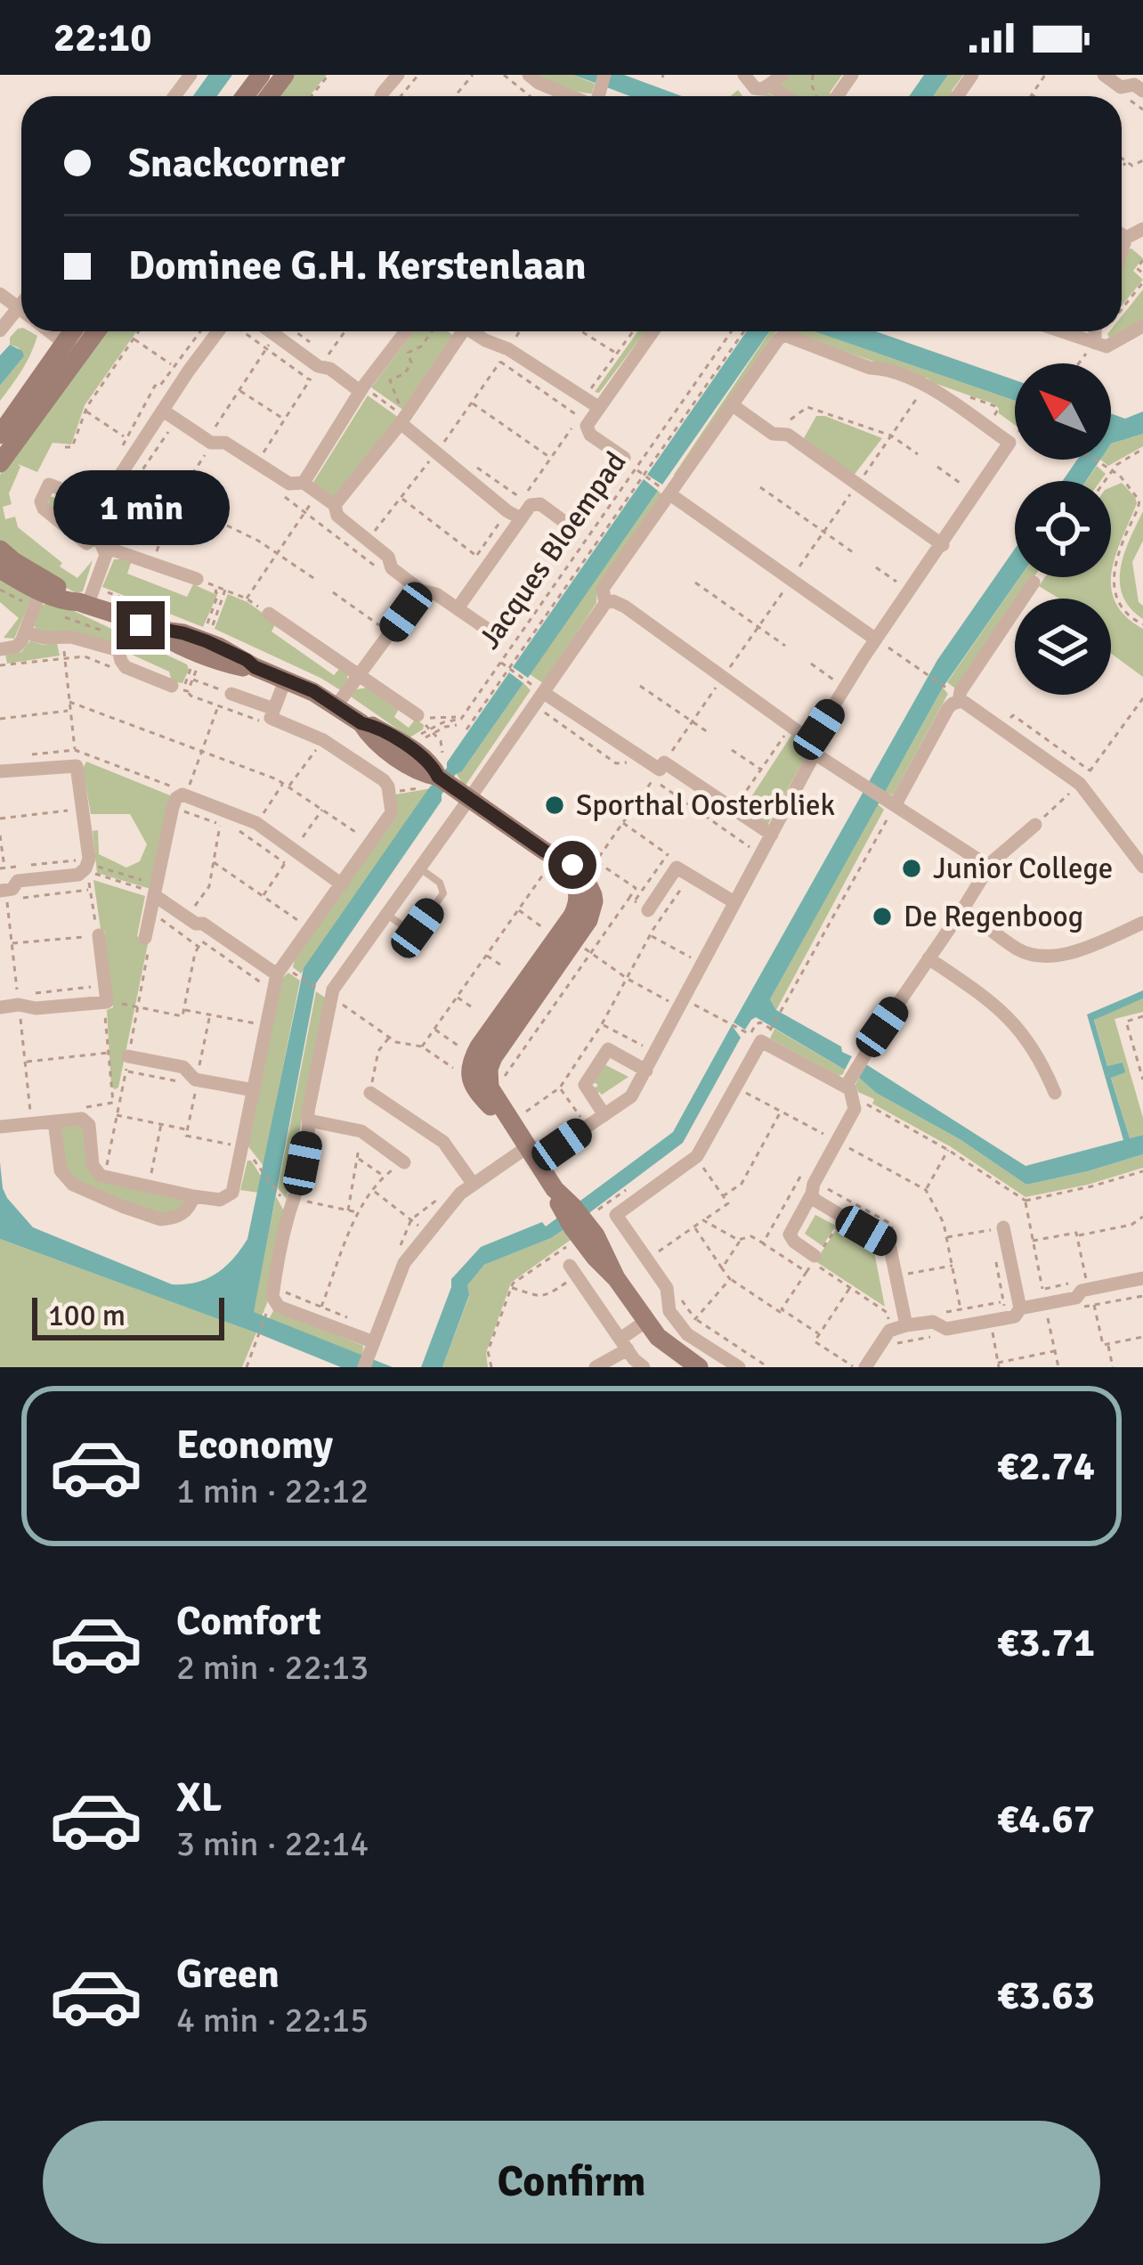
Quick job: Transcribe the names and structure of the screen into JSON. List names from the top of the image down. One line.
{"streets":{"path":["Jacques Bloempad"]},"places":["Sporthal Oosterbliek","Junior College","De Regenboog"],"scale_bar":"100 m","north":"top left","page":{"status":"22:10","banner":["Snackcorner","Dominee G.H. Kerstenlaan"],"bubble":"1 min","scale":"100 m","list":[{"name":"Economy","note":"1 min · 22:12","value":"€2.74"},{"name":"Comfort","note":"2 min · 22:13","value":"€3.71"},{"name":"XL","note":"3 min · 22:14","value":"€4.67"},{"name":"Green","note":"4 min · 22:15","value":"€3.63"}],"buttons":"Confirm"}}
